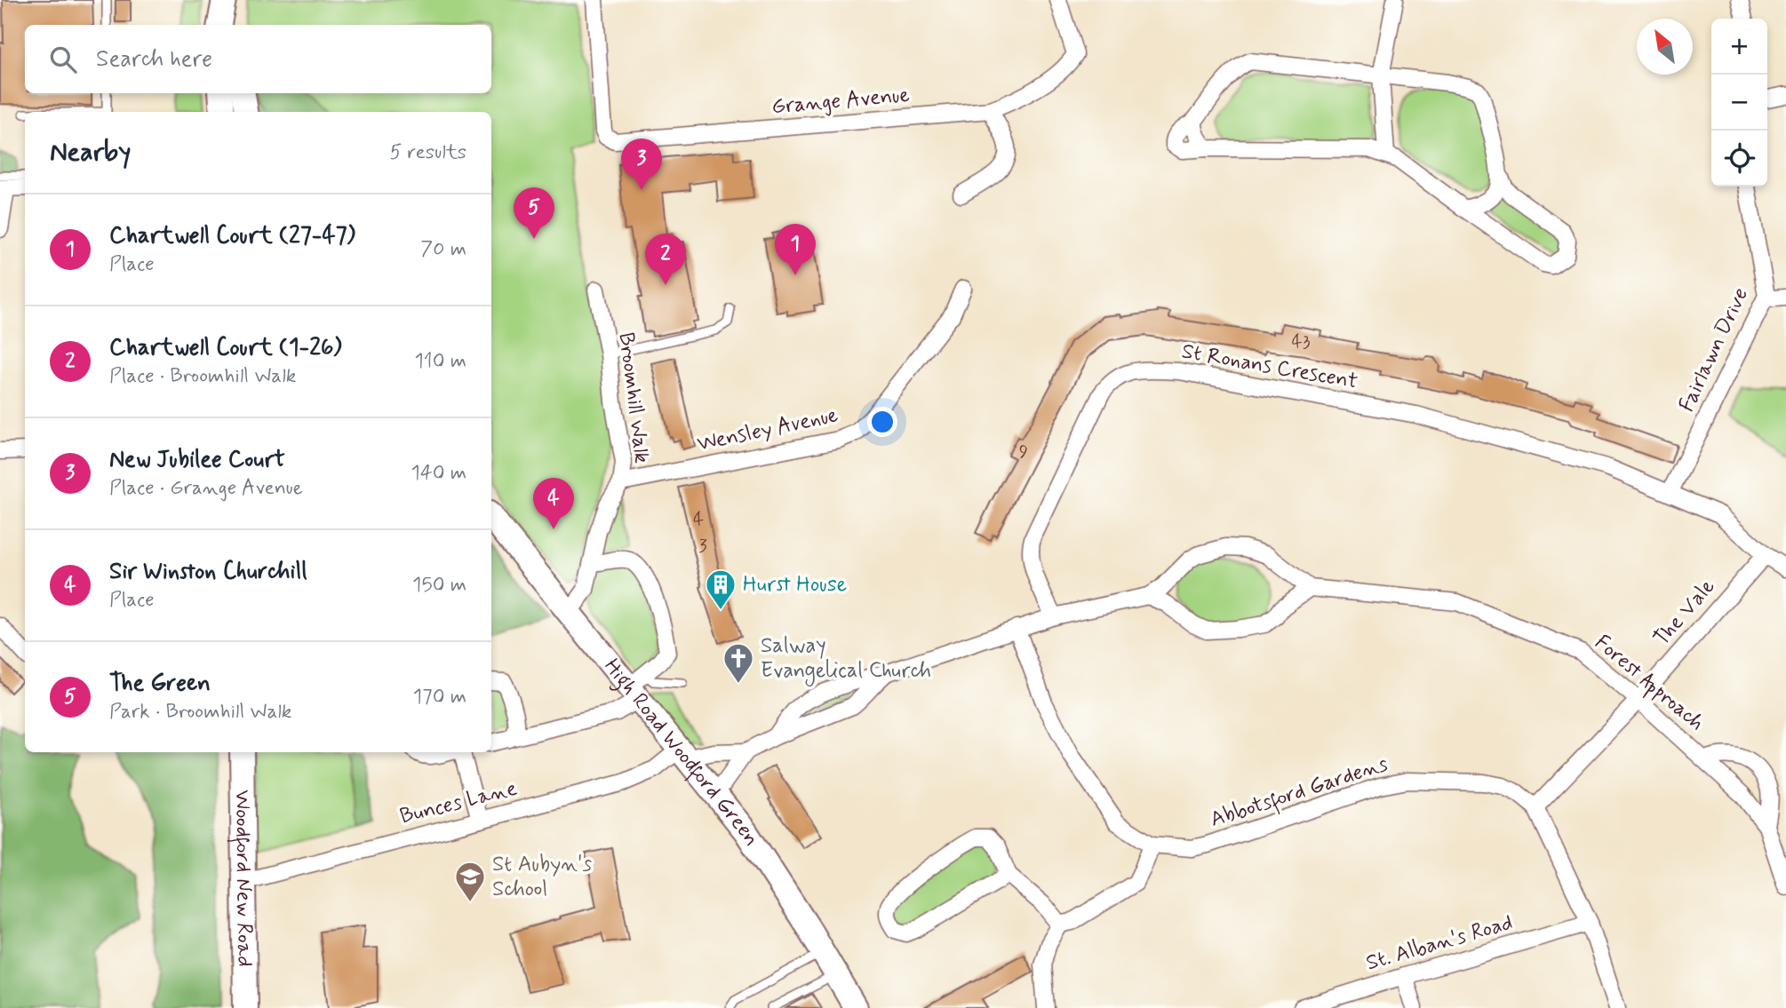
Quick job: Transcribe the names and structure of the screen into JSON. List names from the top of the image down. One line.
{"streets":{"main road":["High Road Woodford Green","Woodford New Road"],"street":["Grange Avenue","Fairlawn Drive","St Ronans Crescent","Broomhill Walk","Wensley Avenue","The Vale","Forest Approach","Abbotsford Gardens","Bunces Lane","St. Alban's Road"]},"crossings":[["Fairlawn Drive","St Ronans Crescent"],["St Ronans Crescent","The Vale"],["Broomhill Walk","Wensley Avenue"],["Broomhill Walk","High Road Woodford Green"],["The Vale","Forest Approach"],["The Vale","Abbotsford Gardens"],["High Road Woodford Green","Bunces Lane"],["Abbotsford Gardens","St. Alban's Road"],["Bunces Lane","Woodford New Road"]],"places":{"building":["Hurst House"],"church":["Salway Evangelical Church"],"school or university":["St Aubyn's School"]},"house_numbers":["43","9","4","3"],"north":"top left","page":{"map_buttons":["+","−"],"search":"Search here","heading":["Nearby","5 results"],"pins":["3","5","1","2","4"],"list":[{"mark":"1","name":"Chartwell Court (27-47)","note":"Place","value":"70 m"},{"mark":"2","name":"Chartwell Court (1-26)","note":"Place · Broomhill Walk","value":"110 m"},{"mark":"3","name":"New Jubilee Court","note":"Place · Grange Avenue","value":"140 m"},{"mark":"4","name":"Sir Winston Churchill","note":"Place","value":"150 m"},{"mark":"5","name":"The Green","note":"Park · Broomhill Walk","value":"170 m"}]}}
